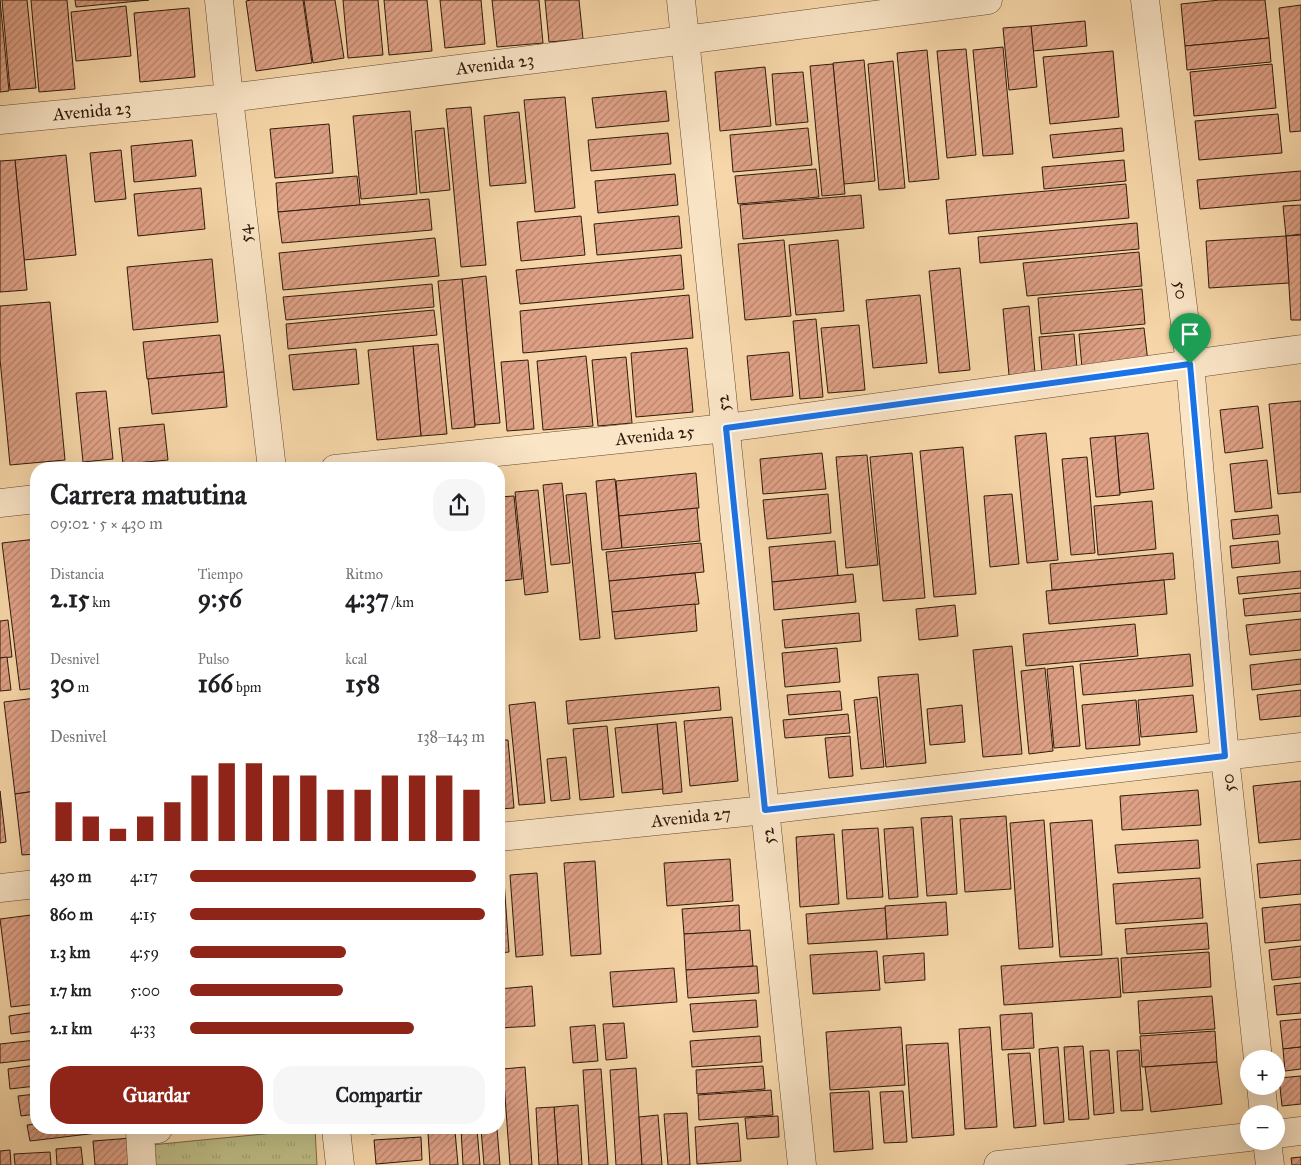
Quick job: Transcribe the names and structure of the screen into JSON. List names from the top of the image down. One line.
{"streets":{"street":["Avenida 23","54","50","52","Avenida 25","Avenida 27"]},"crossings":[["Avenida 23","54"],["Avenida 23","52"],["50","Avenida 25"],["50","Avenida 27"],["52","Avenida 25"],["52","Avenida 27"]],"page":{"heading":["Carrera matutina","09:02 · 5 × 430 m"],"stats":[["Distancia","2.15 km"],["Tiempo","9:56"],["Ritmo","4:37 /km"],["Desnivel","30 m"],["Pulso","166 bpm"],["kcal","158"]],"chart":["Desnivel","138–143 m"],"list":[{"name":"430 m","note":"4:17"},{"name":"860 m","note":"4:15"},{"name":"1.3 km","note":"4:59"},{"name":"1.7 km","note":"5:00"},{"name":"2.1 km","note":"4:33"}],"map_buttons":["+","−"],"buttons":["Guardar","Compartir"]}}
